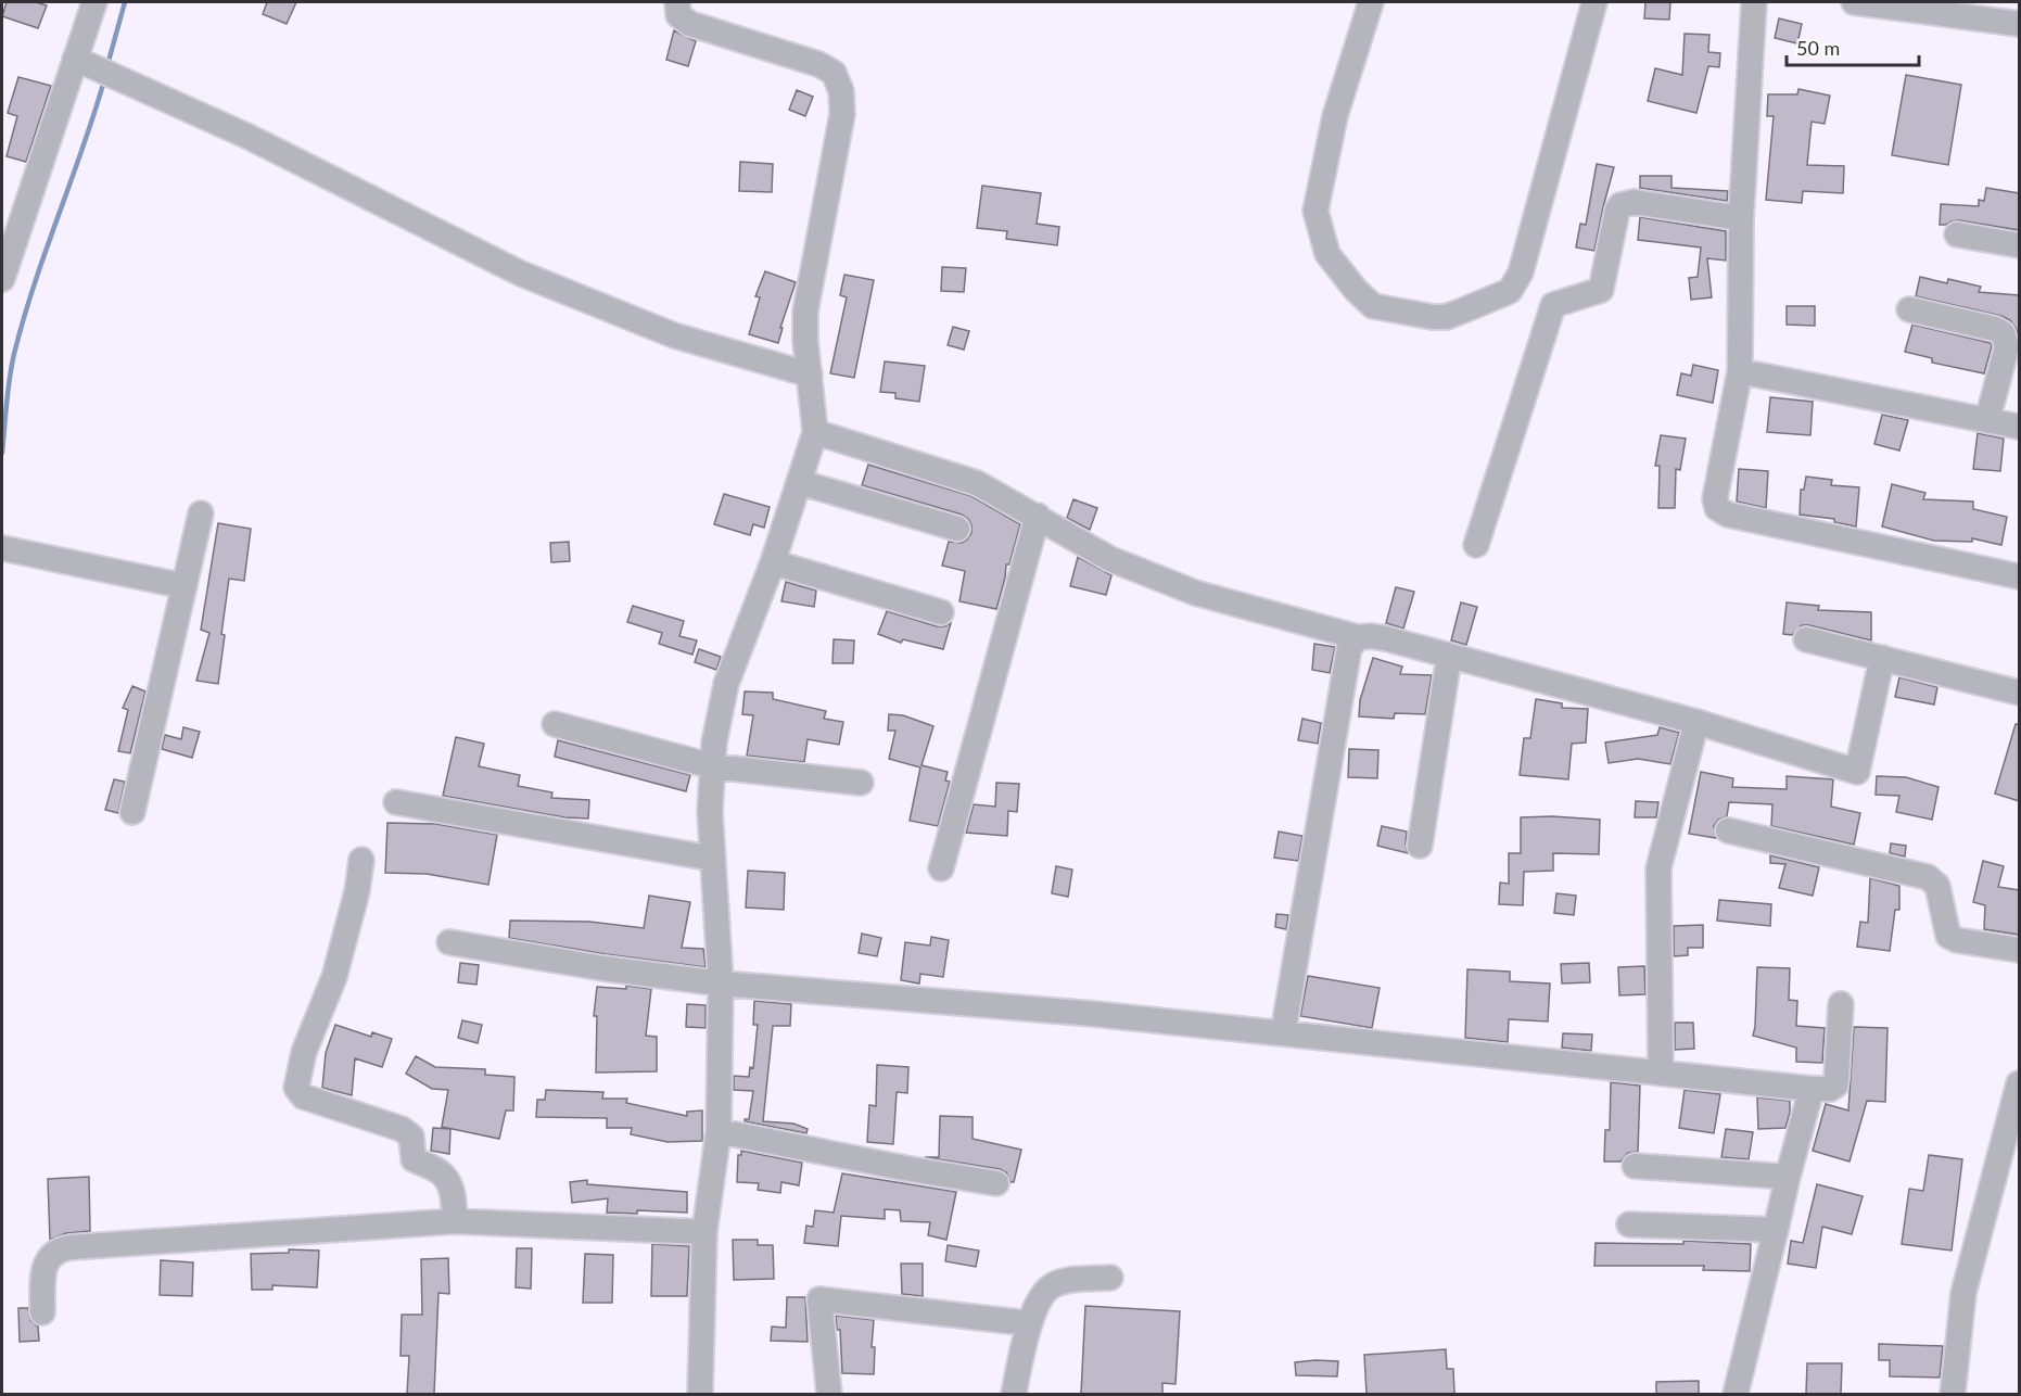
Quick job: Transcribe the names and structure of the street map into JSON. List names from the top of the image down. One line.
{"scale_bar":"50 m"}
